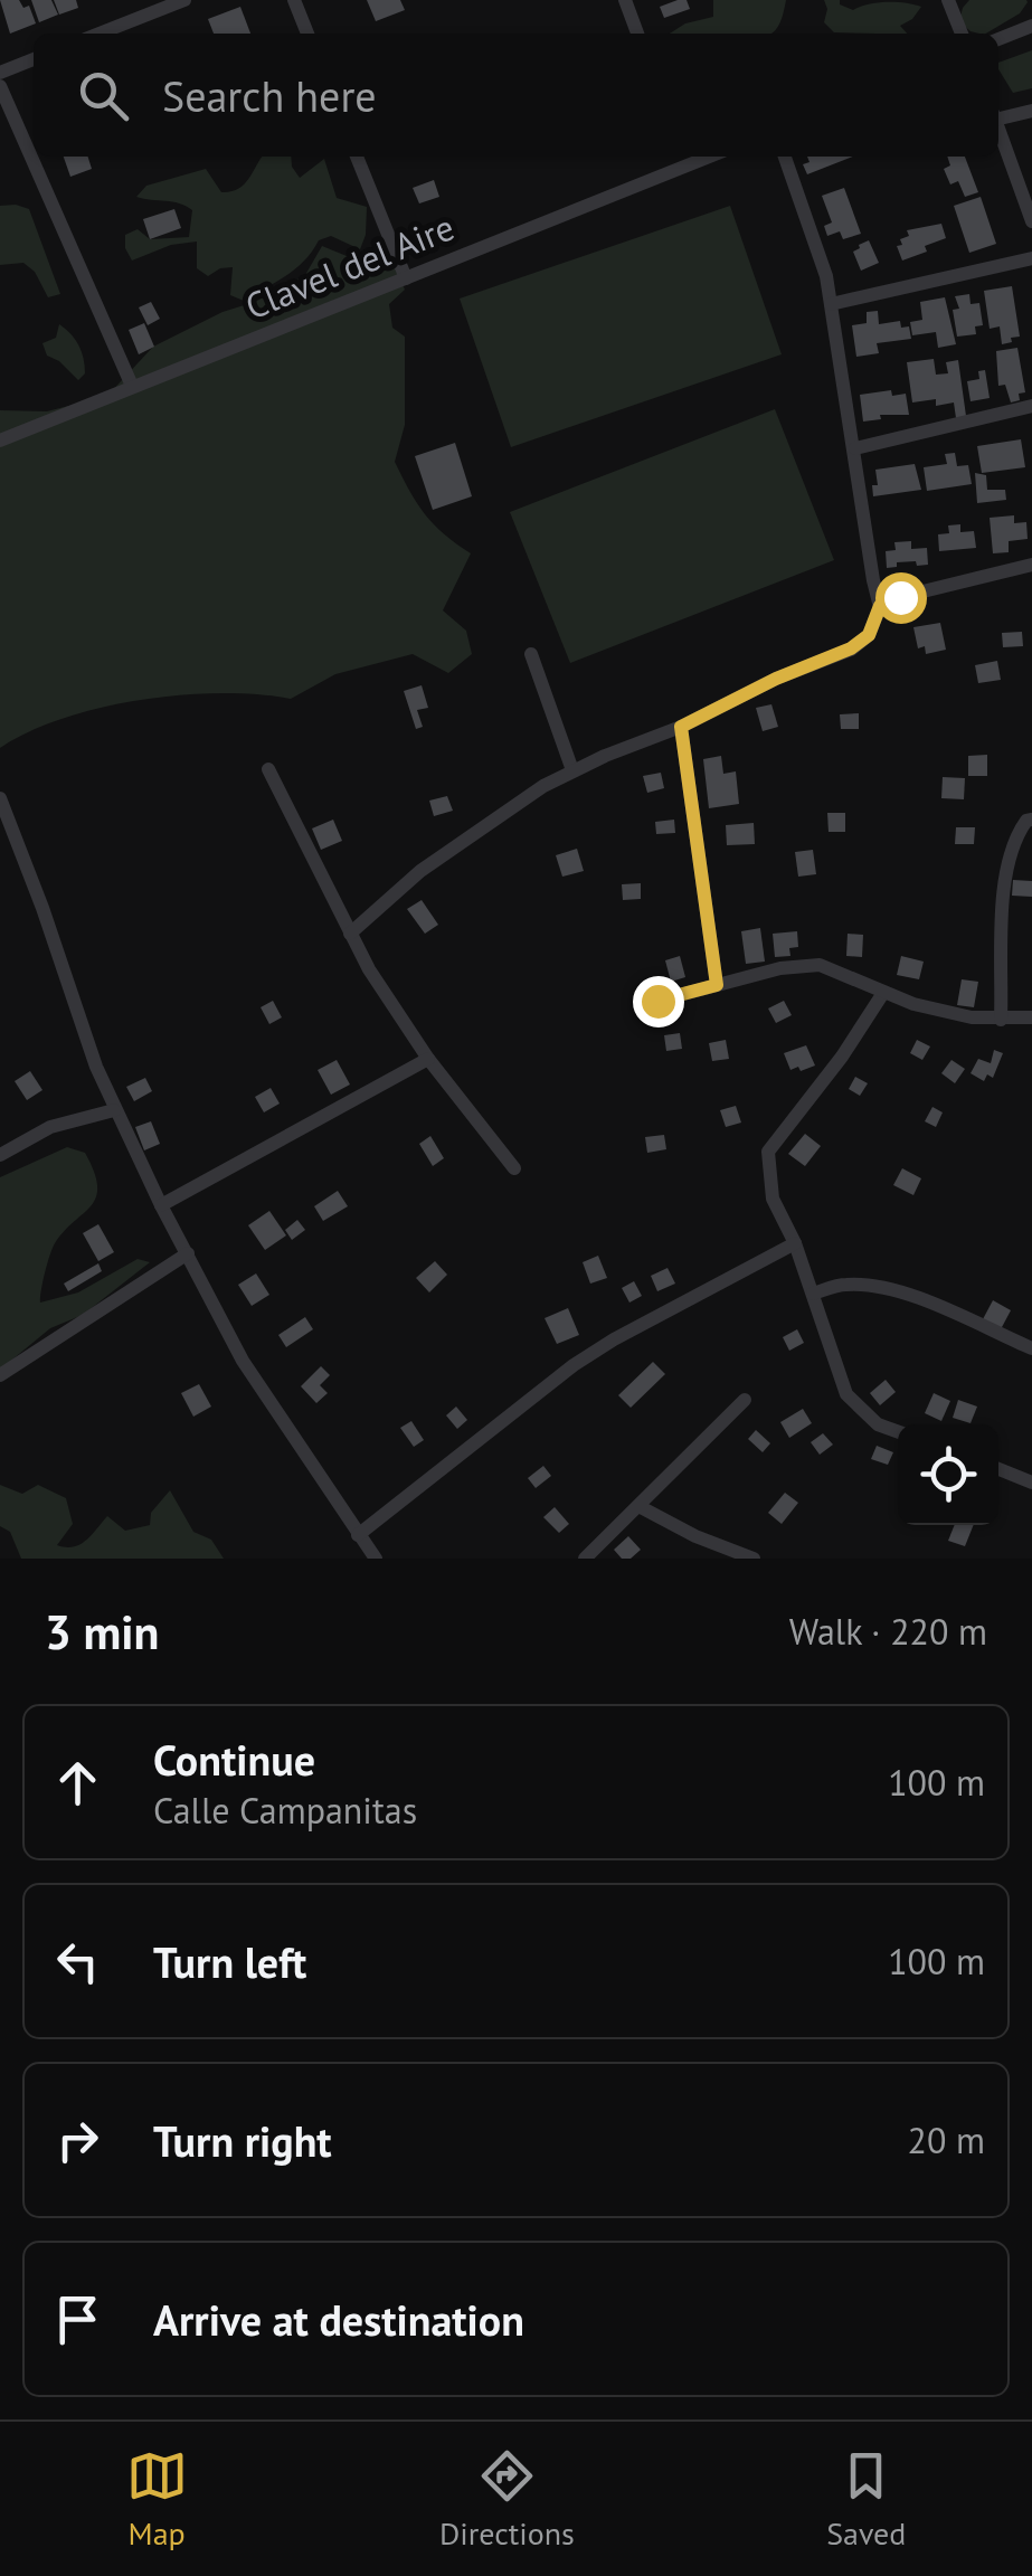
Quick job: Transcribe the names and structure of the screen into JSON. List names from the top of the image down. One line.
{"streets":{"street":["Clavel del Aire"]},"page":{"search":"Search here","heading":["3 min","Walk · 220 m"],"list":[["Continue","Calle Campanitas","100 m"],["Turn left","100 m"],["Turn right","20 m"],"Arrive at destination"],"nav":["Map","Directions","Saved"]}}
